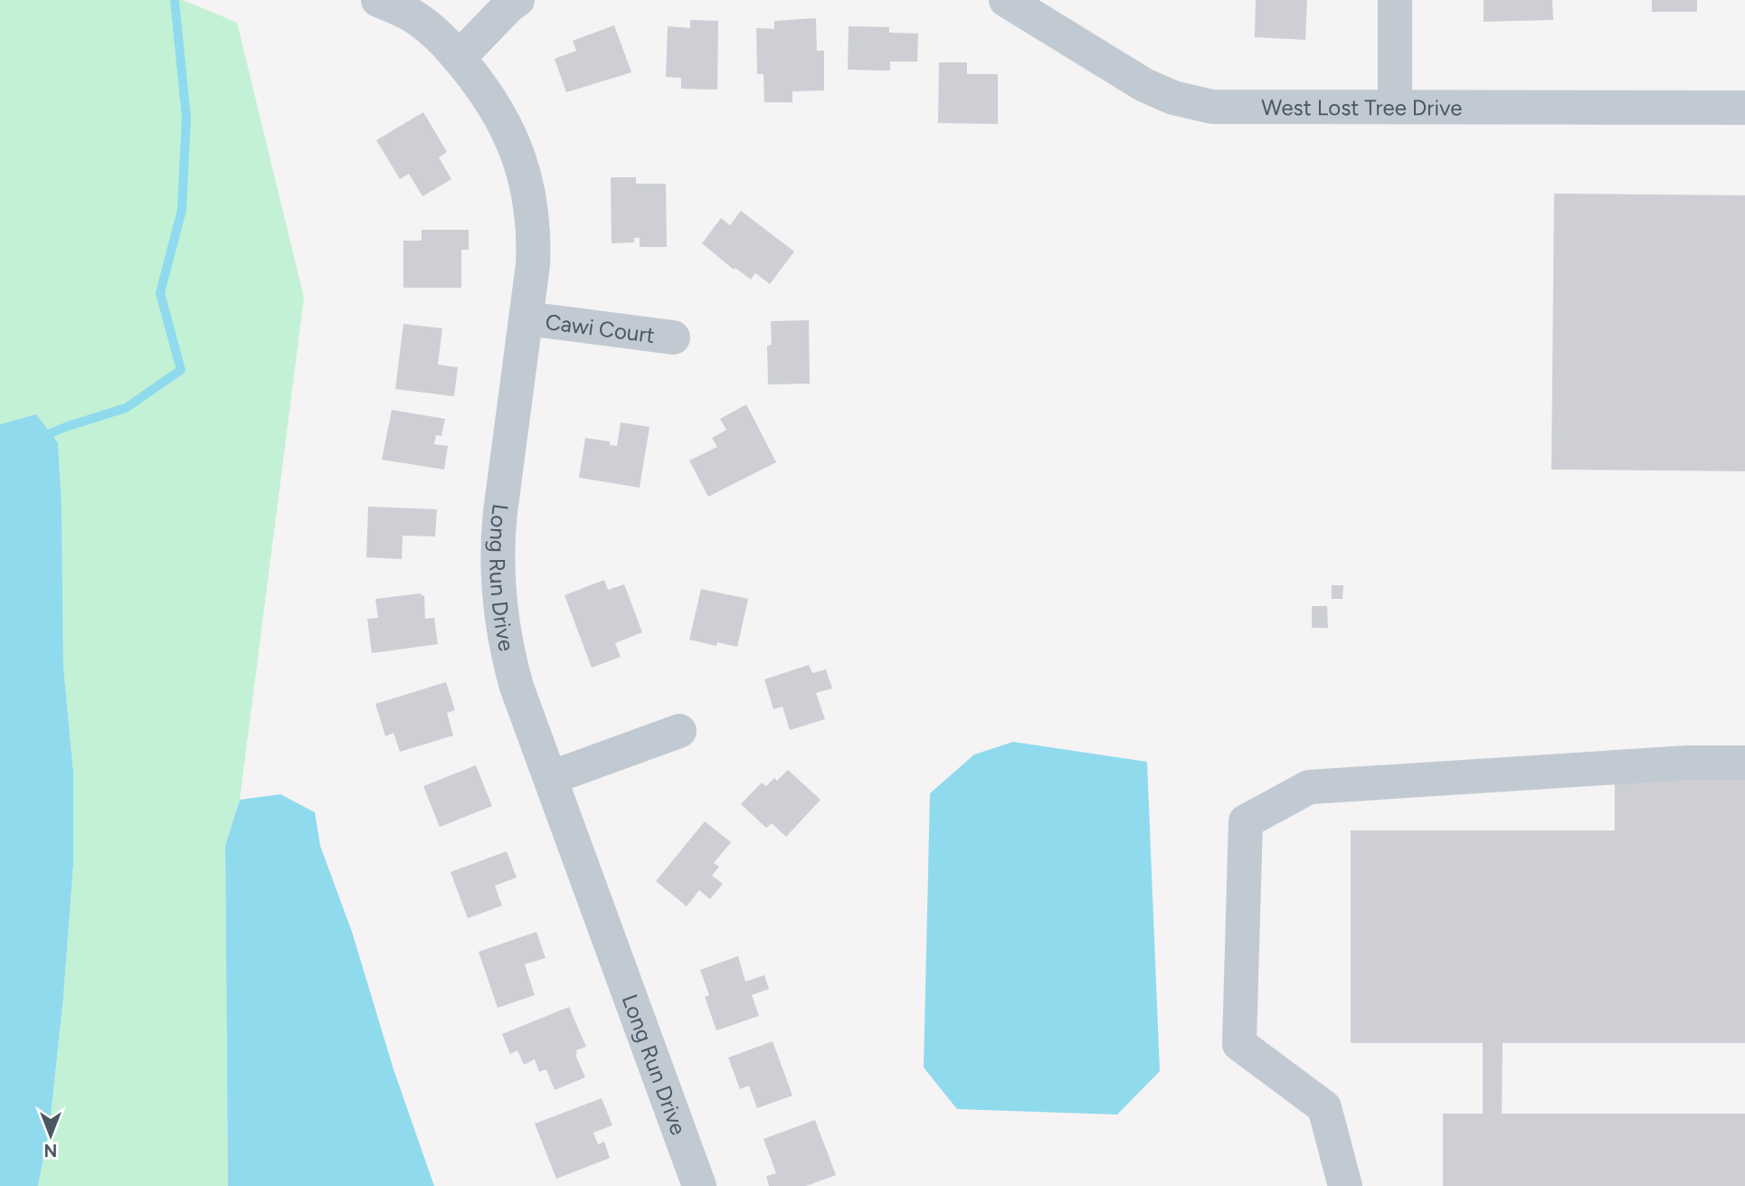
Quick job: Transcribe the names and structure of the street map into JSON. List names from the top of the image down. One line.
{"streets":{"street":["West Lost Tree Drive","Cawi Court","Long Run Drive"]},"crossings":[["Cawi Court","Long Run Drive"]],"north":"bottom"}
